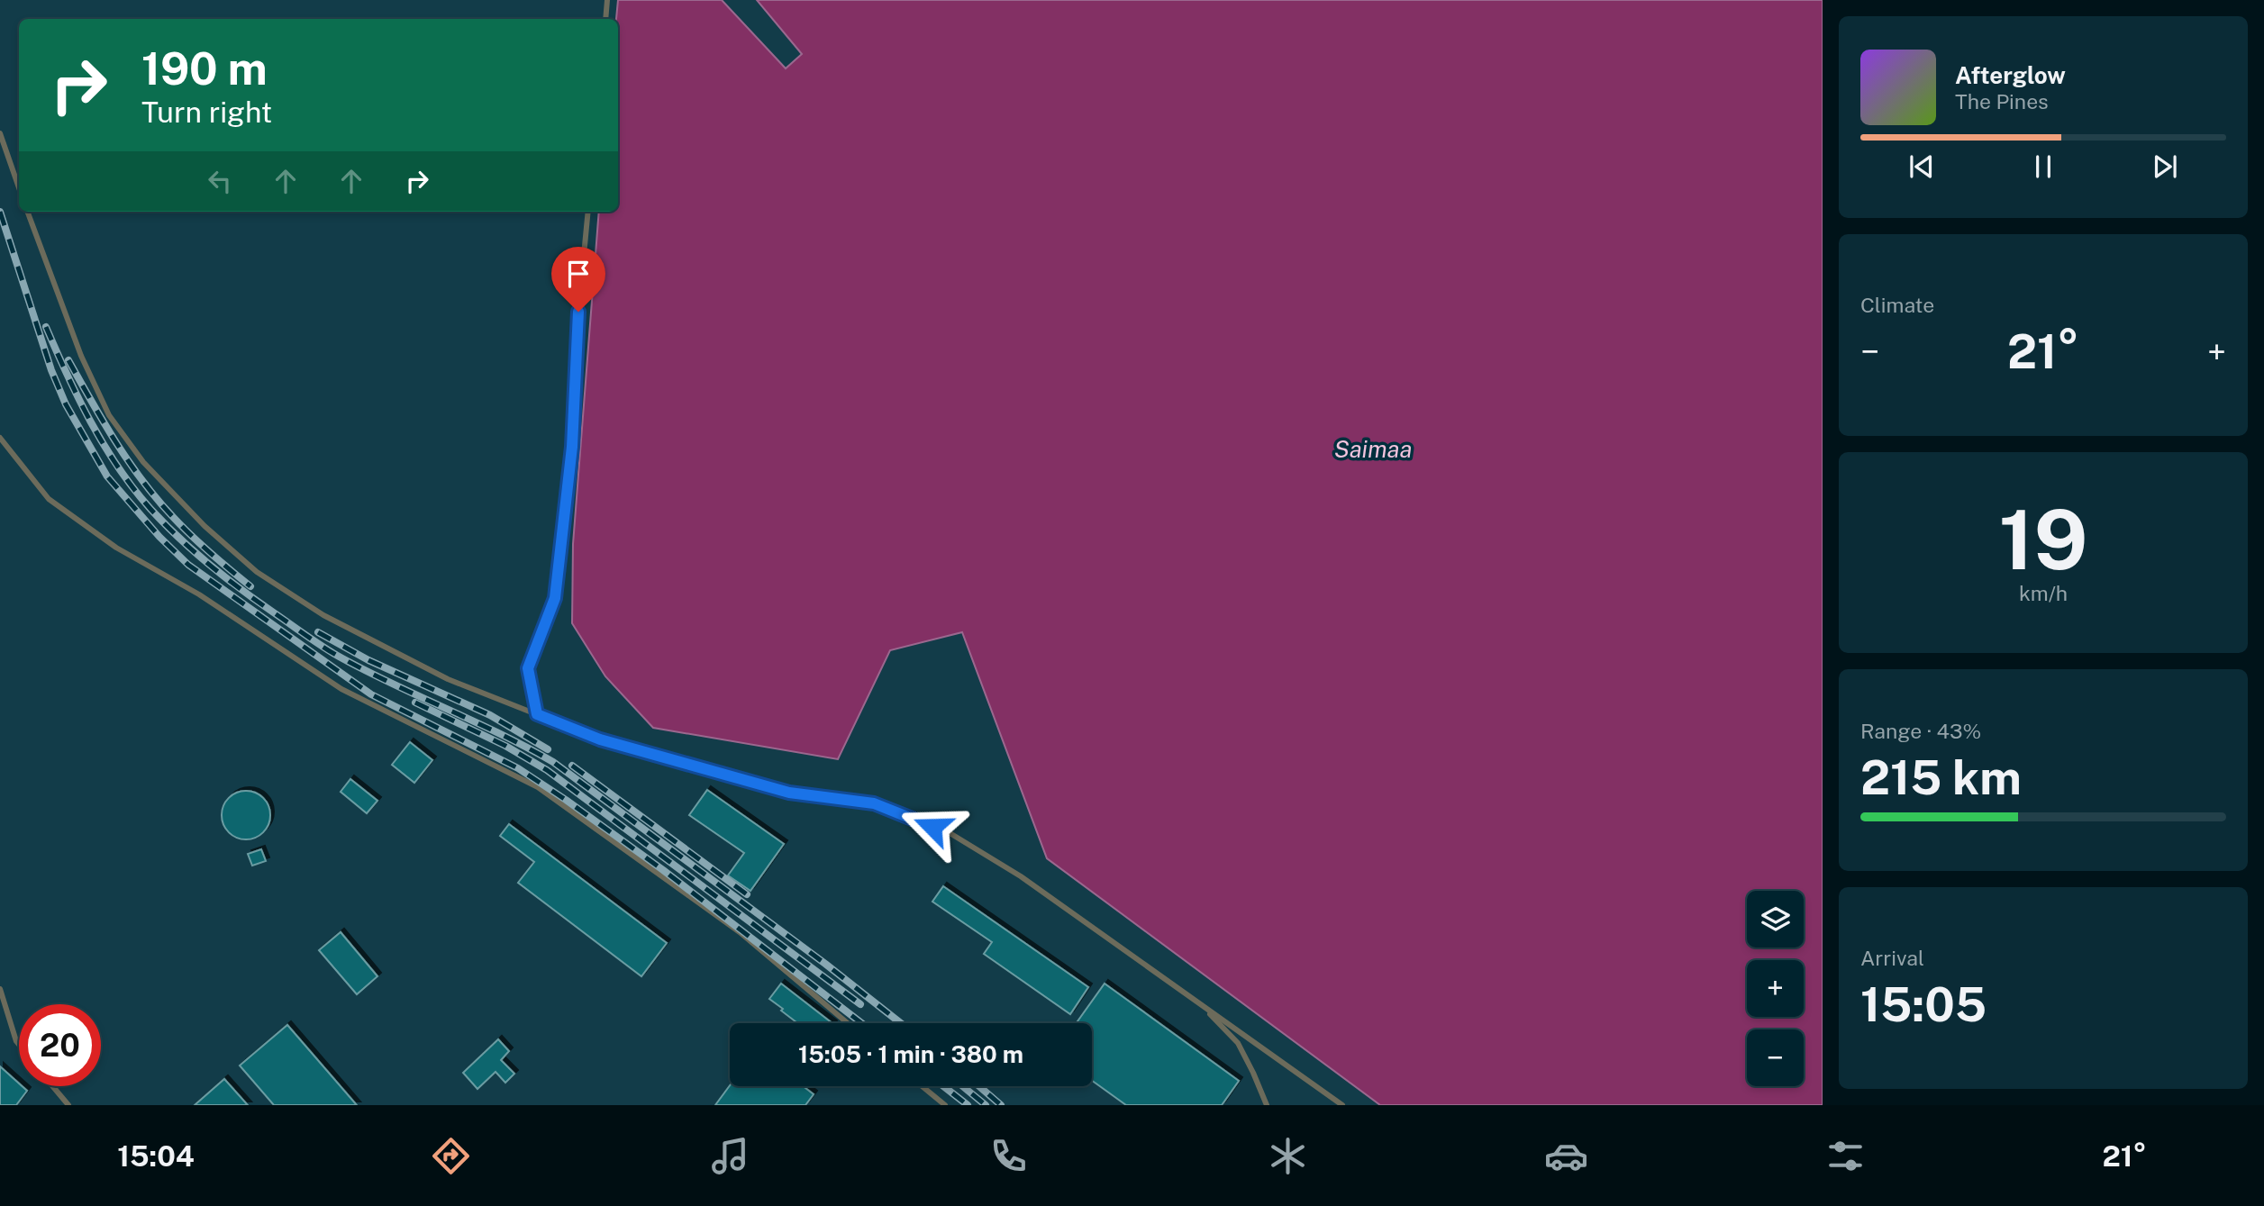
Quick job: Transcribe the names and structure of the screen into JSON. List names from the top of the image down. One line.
{"water":["Saimaa"],"page":{"turn":["190 m","Turn right"],"song":["Afterglow","The Pines"],"tile":["Climate",["19","km/h"],["Range · 43%","215 km"],["Arrival","15:05"]],"heat":["−","21°","+"],"map_buttons":["+","−"],"limit":"20","trip":"15:05 · 1 min · 380 m","tabs":["15:04","21°"]}}
